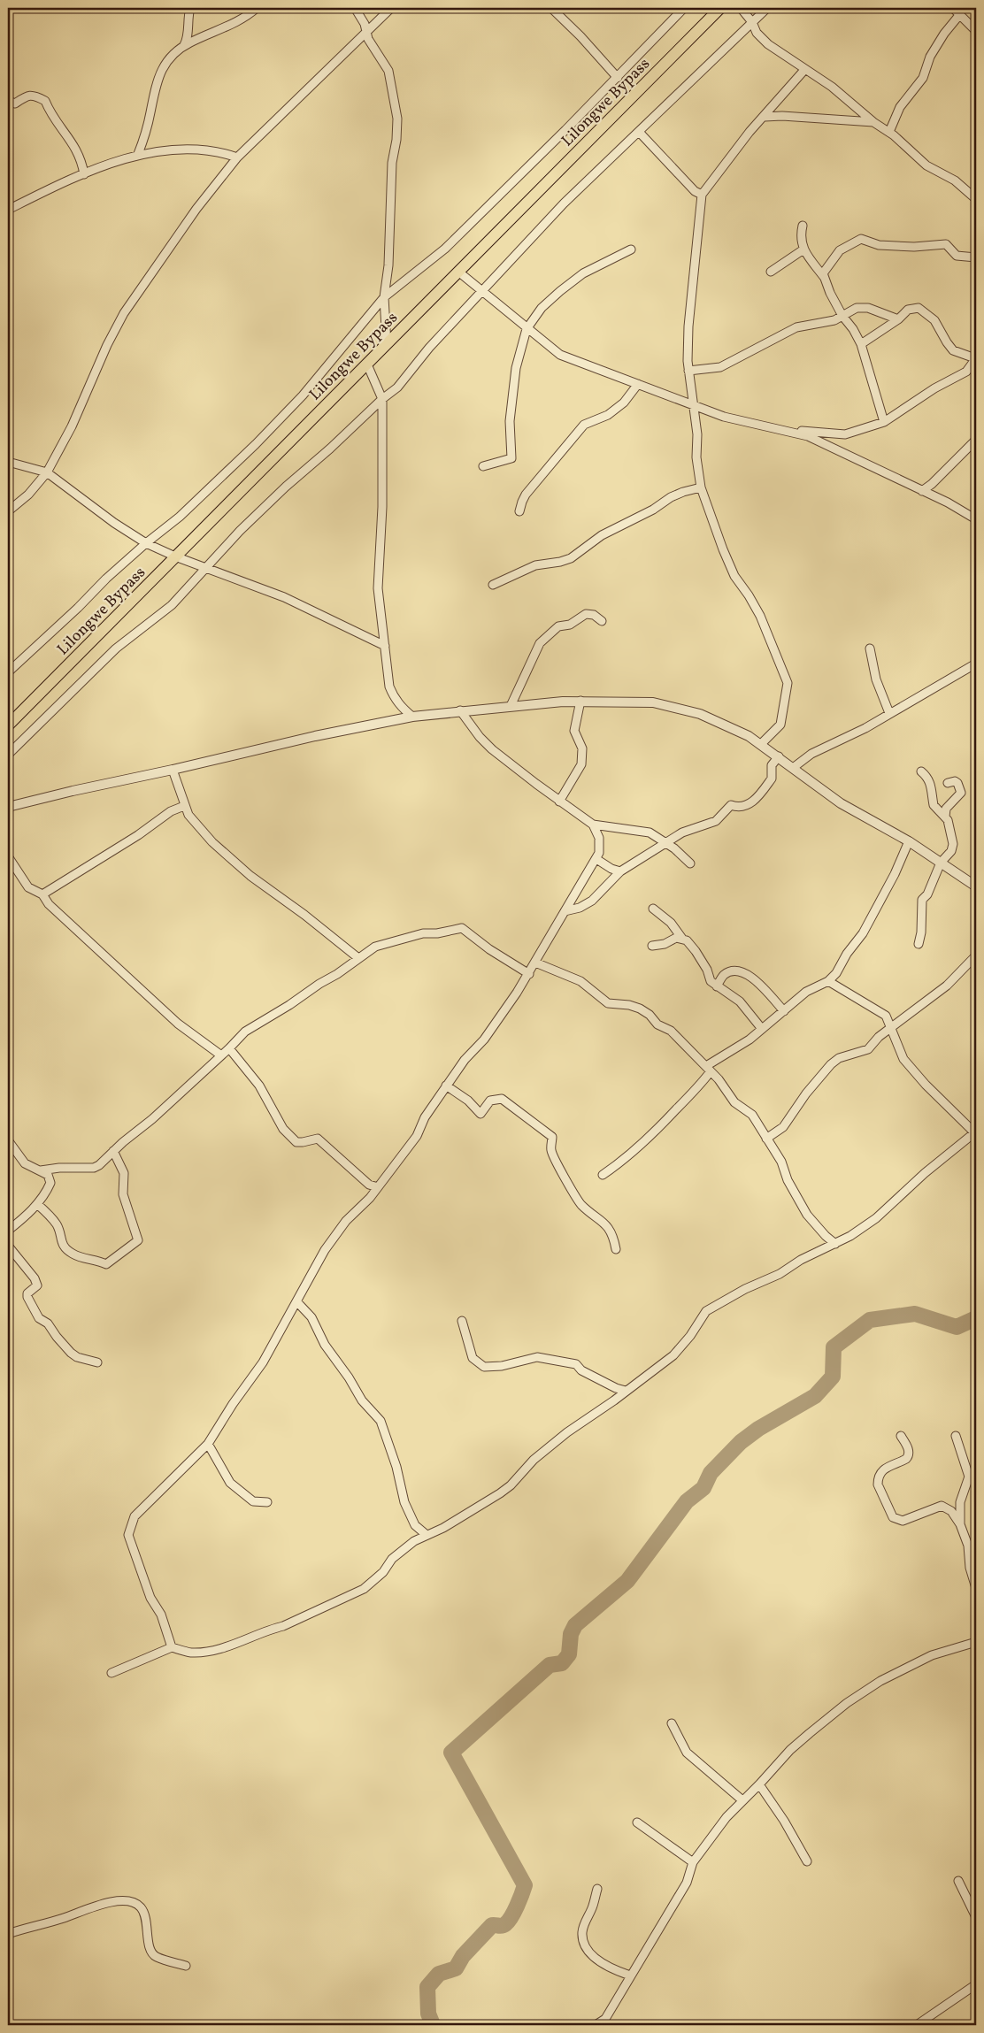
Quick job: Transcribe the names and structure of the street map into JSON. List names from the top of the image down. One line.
{"streets":{"main road":["Lilongwe Bypass"]}}
